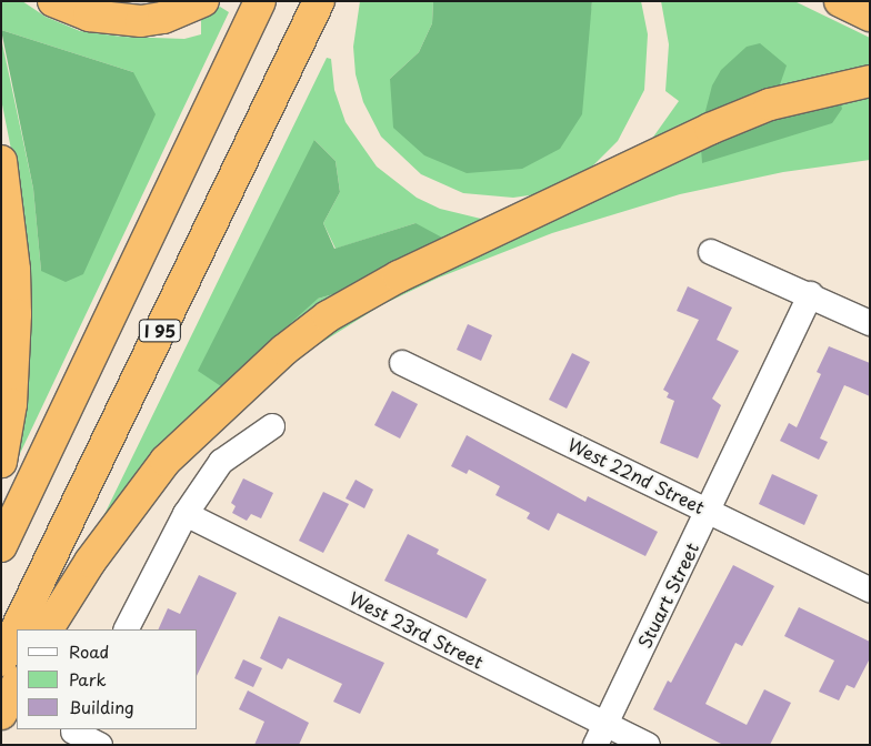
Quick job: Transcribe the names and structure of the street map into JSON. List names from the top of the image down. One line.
{"streets":{"highway":["I 95"],"street":["West 22nd Street","Stuart Street","West 23rd Street"]},"crossings":[["West 22nd Street","Stuart Street"],["Stuart Street","West 23rd Street"]],"legend":["Road","Park","Building"]}
